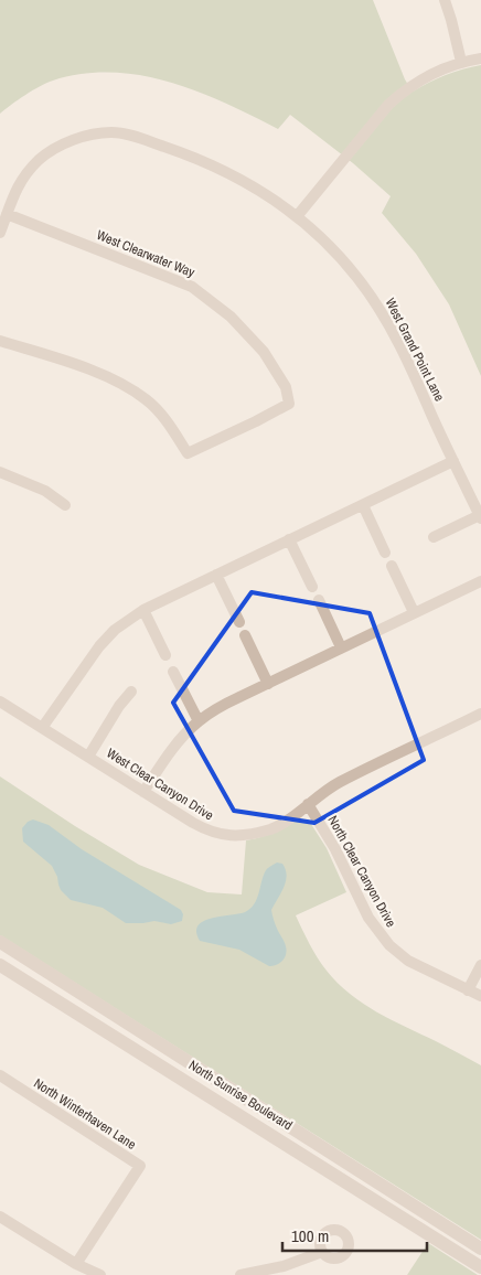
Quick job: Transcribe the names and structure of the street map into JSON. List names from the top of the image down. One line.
{"streets":{"street":["West Clearwater Way","West Grand Point Lane","West Clear Canyon Drive","North Clear Canyon Drive","North Sunrise Boulevard","North Winterhaven Lane"]},"crossings":[["West Clear Canyon Drive","North Clear Canyon Drive"]],"scale_bar":"100 m"}
